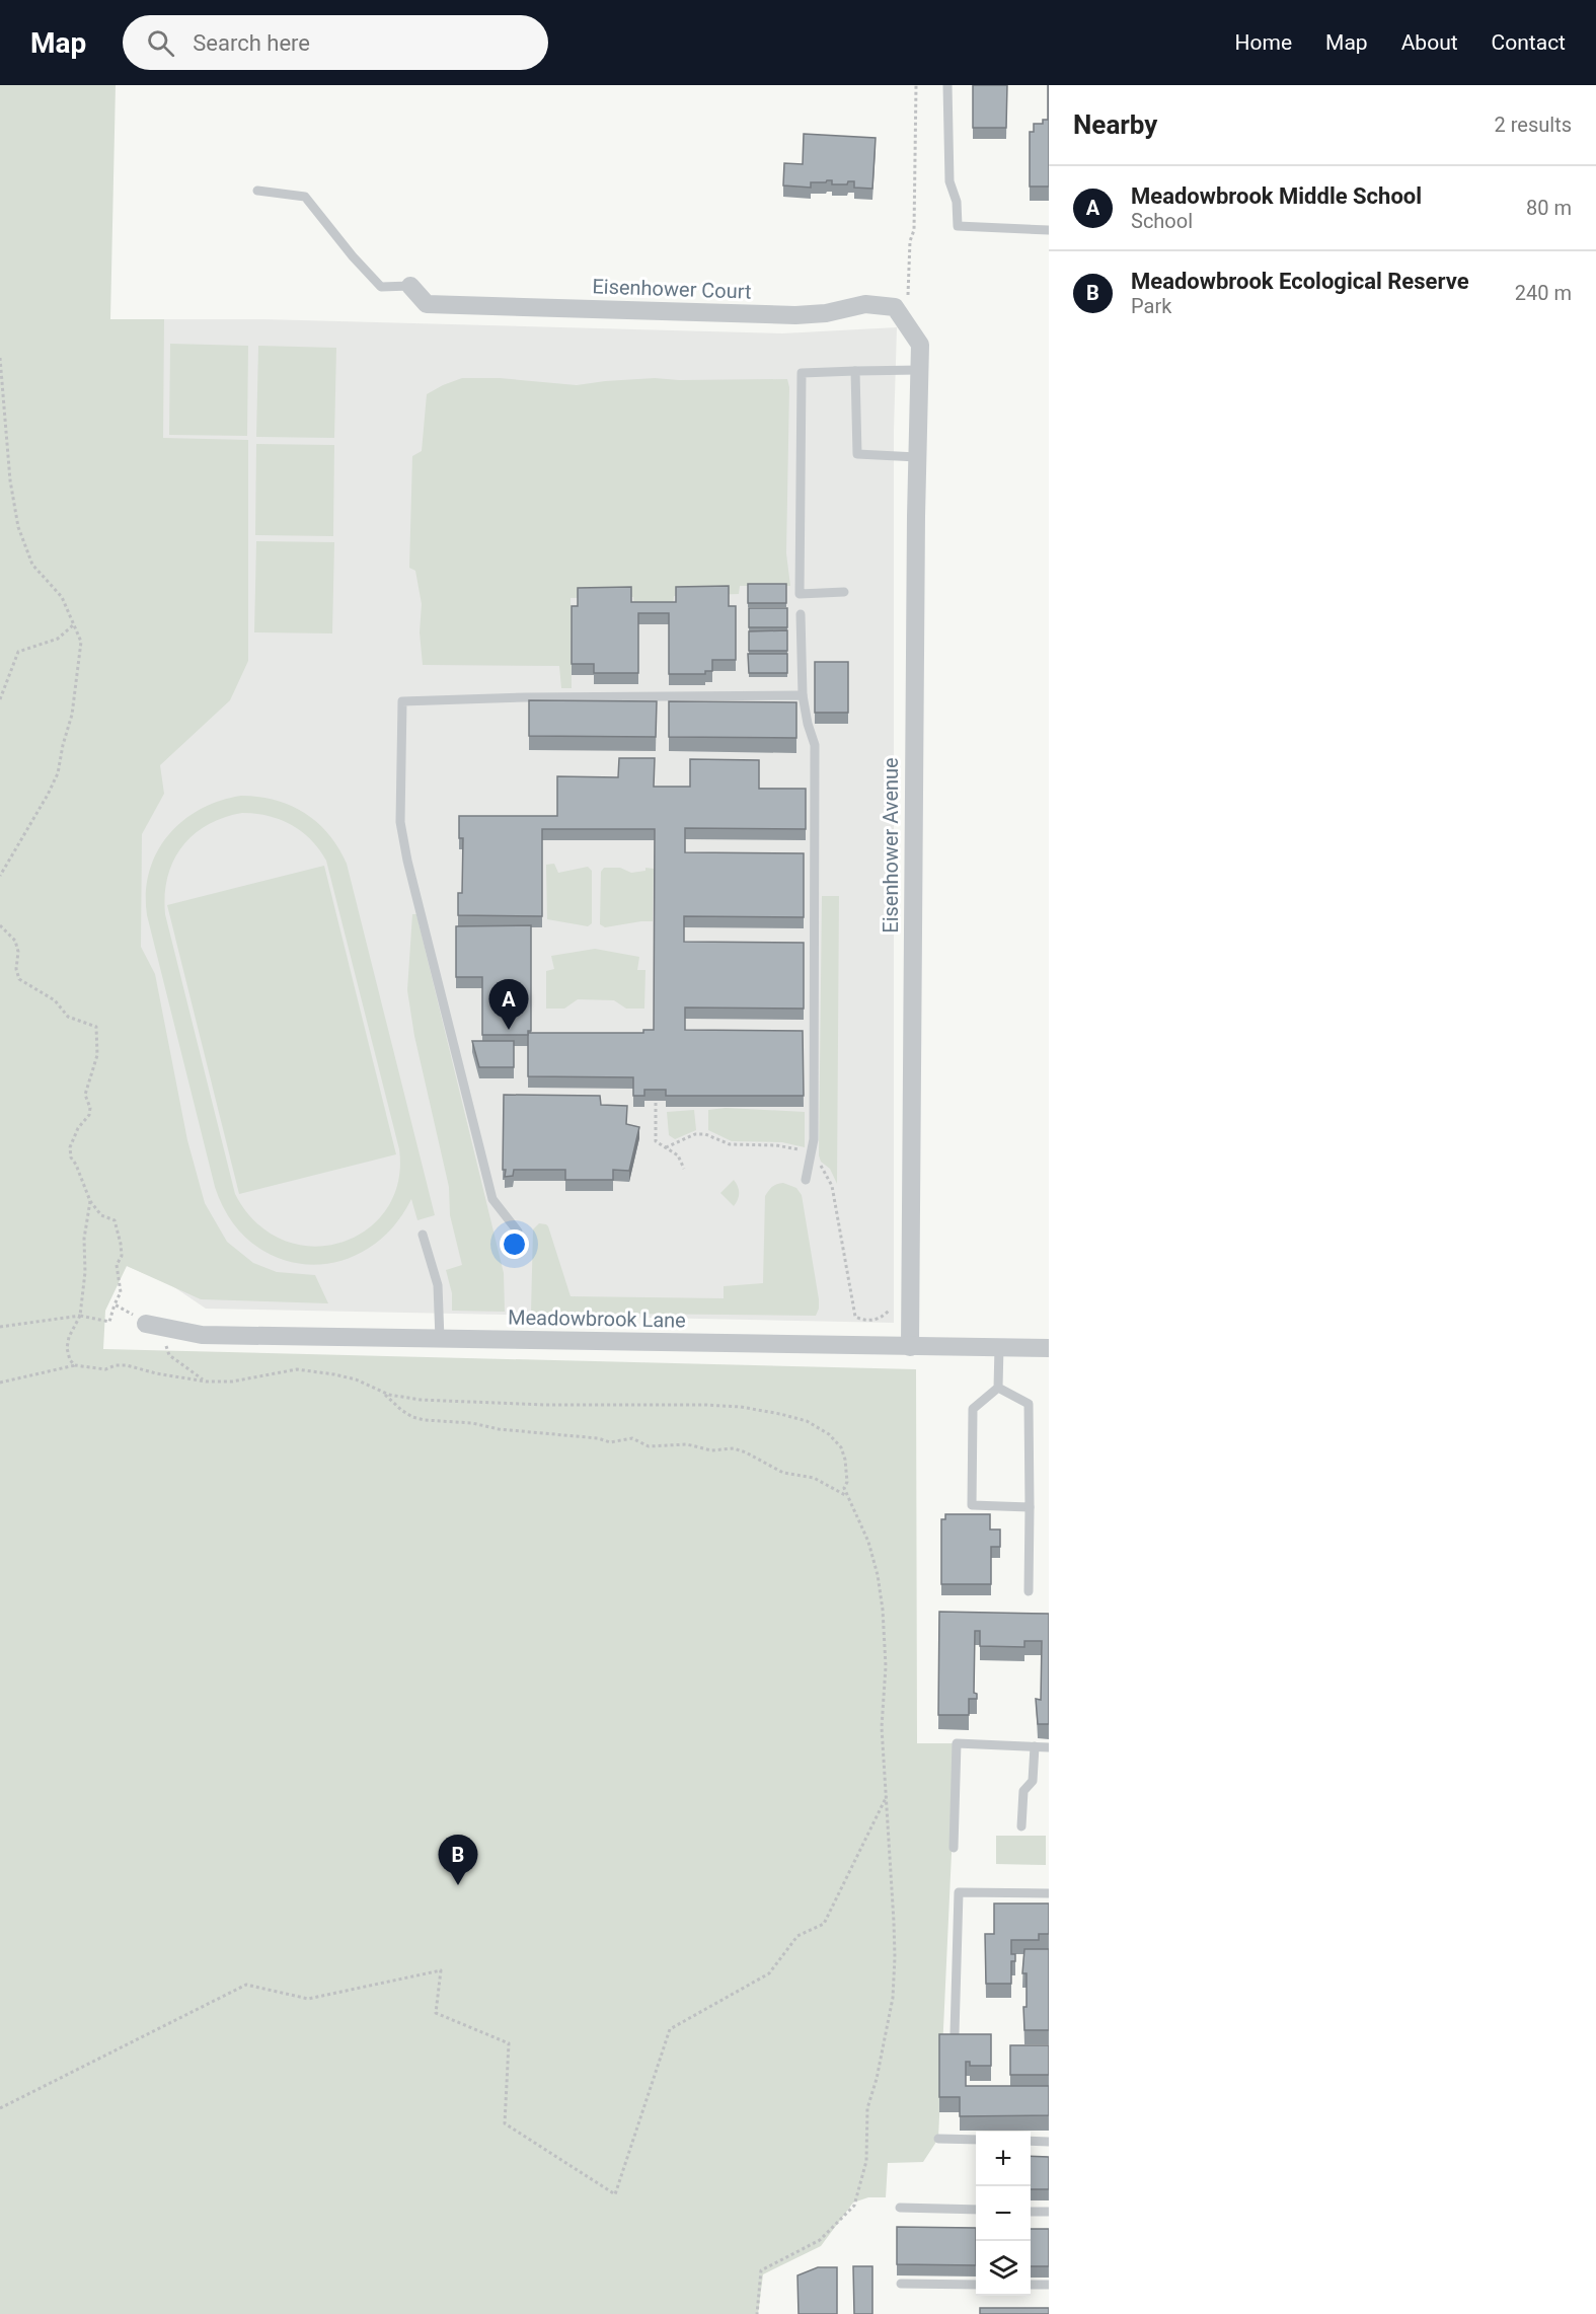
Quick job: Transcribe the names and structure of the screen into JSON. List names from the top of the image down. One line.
{"streets":{"street":["Eisenhower Court","Eisenhower Avenue","Meadowbrook Lane"]},"crossings":[["Eisenhower Court","Eisenhower Avenue"],["Eisenhower Avenue","Meadowbrook Lane"]],"page":{"header":"Map","search":"Search here","nav":["Home","Map","About","Contact"],"heading":["Nearby","2 results"],"list":[{"mark":"A","name":"Meadowbrook Middle School","note":"School","value":"80 m"},{"mark":"B","name":"Meadowbrook Ecological Reserve","note":"Park","value":"240 m"}],"pins":["A","B"],"map_buttons":["+","−"]}}
